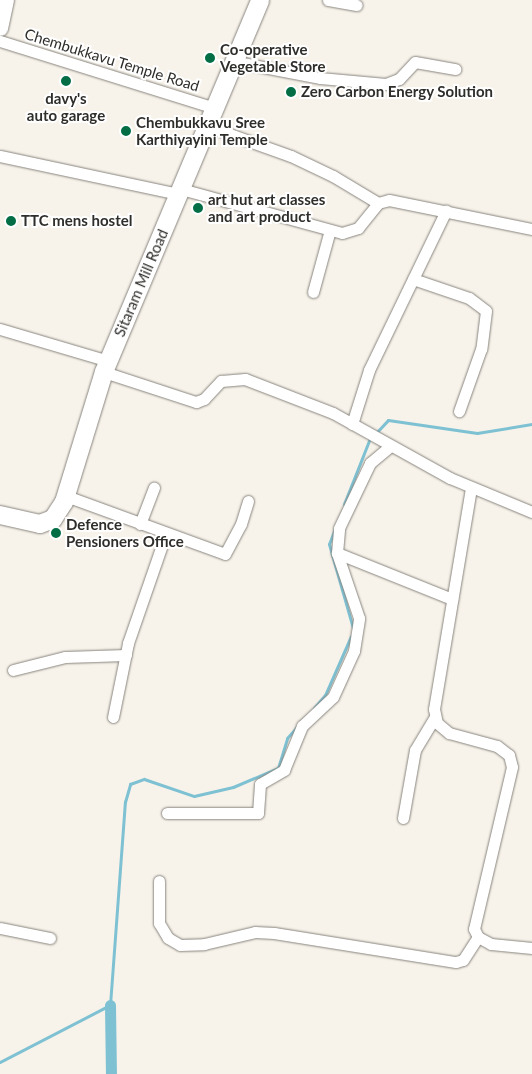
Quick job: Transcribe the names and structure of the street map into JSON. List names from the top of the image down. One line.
{"streets":{"main road":["Sitaram Mill Road"],"street":["Chembukkavu Temple Road"]},"crossings":[["Chembukkavu Temple Road","Sitaram Mill Road"]],"places":["Co-operative Vegetable Store","davy's auto garage","Zero Carbon Energy Solution","Chembukkavu Sree Karthiyayini Temple","art hut art classes and art product","TTC mens hostel","Defence Pensioners Office"]}
